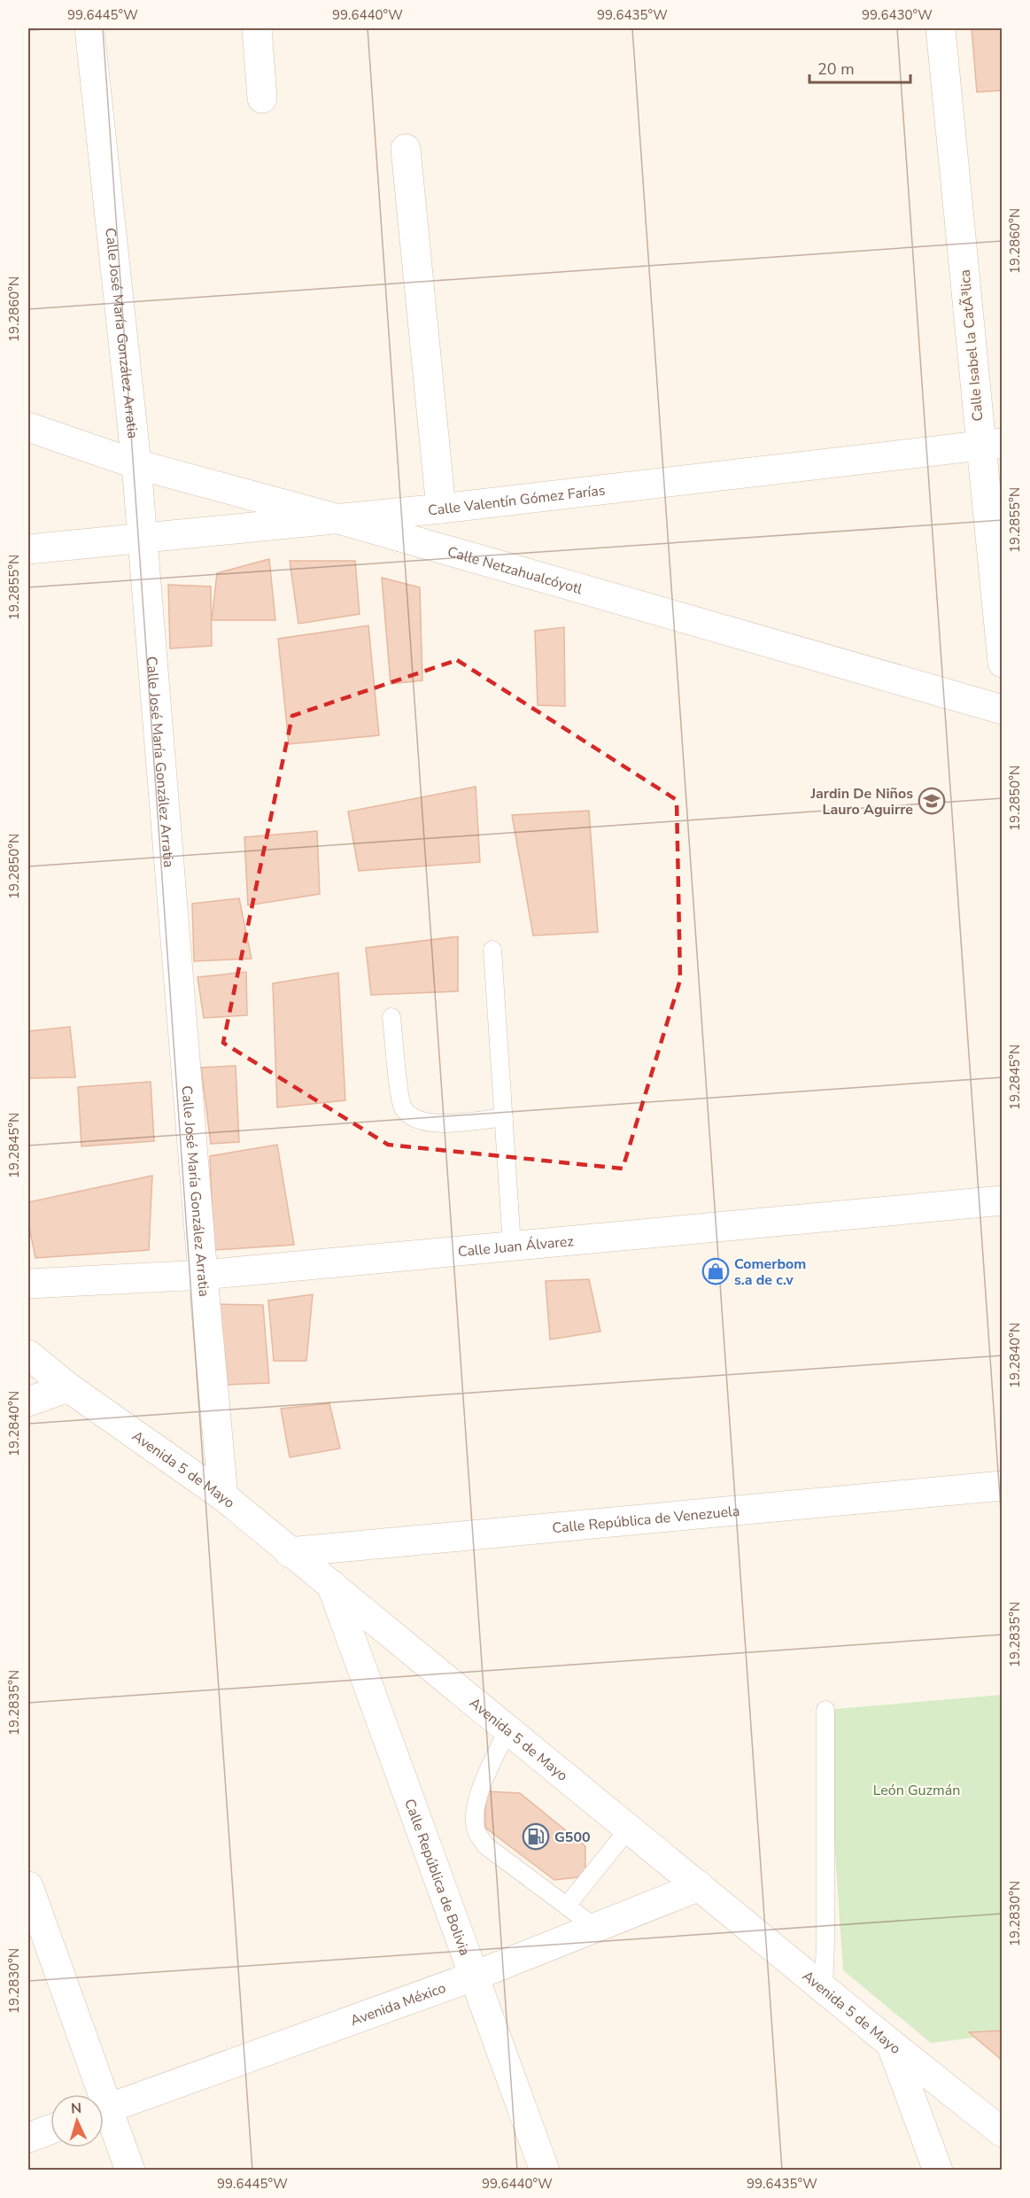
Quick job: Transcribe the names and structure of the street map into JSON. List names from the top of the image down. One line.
{"streets":{"street":["Calle José María González Arratia","Calle Isabel la CatÃ³lica","Calle Valentín Gómez Farías","Calle Netzahualcóyotl","Calle Juan Álvarez","Avenida 5 de Mayo","Calle República de Venezuela","Calle República de Bolivia","Avenida México"]},"crossings":[["Calle José María González Arratia","Calle Valentín Gómez Farías"],["Calle José María González Arratia","Calle Netzahualcóyotl"],["Calle José María González Arratia","Calle Juan Álvarez"],["Calle José María González Arratia","Avenida 5 de Mayo"],["Calle Isabel la CatÃ³lica","Calle Valentín Gómez Farías"],["Calle Valentín Gómez Farías","Calle Netzahualcóyotl"],["Avenida 5 de Mayo","Calle República de Venezuela"],["Avenida 5 de Mayo","Calle República de Bolivia"],["Avenida 5 de Mayo","Avenida México"],["Calle República de Bolivia","Avenida México"]],"parks":["León Guzmán"],"places":{"school or university":["Jardin De Niños Lauro Aguirre"],"shop":["Comerbom s.a de c.v"],"fuel station":["G500"]},"scale_bar":"20 m","north":"top","coordinates":["99.6445°W","99.6440°W","99.6435°W","99.6430°W","19.2860°N","19.2855°N","19.2850°N","19.2845°N","19.2840°N","19.2835°N","19.2830°N"]}
